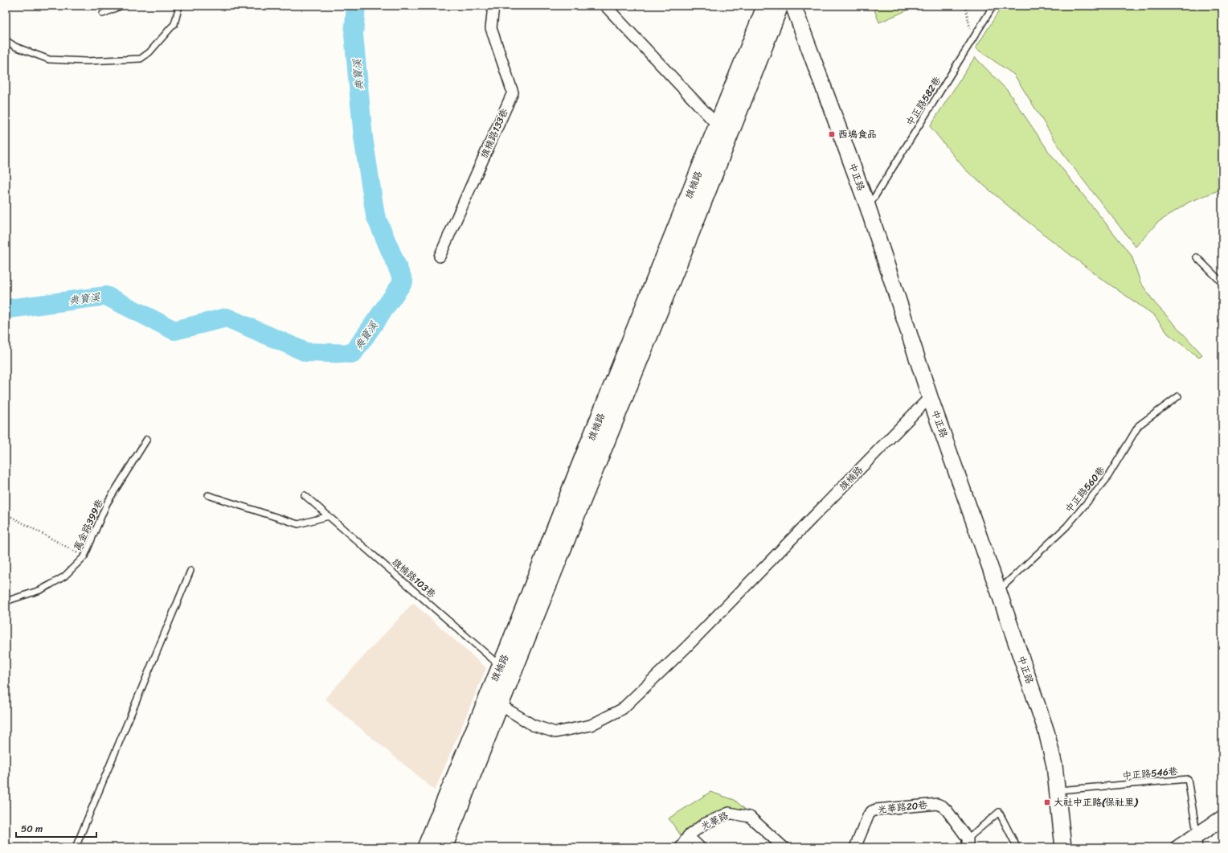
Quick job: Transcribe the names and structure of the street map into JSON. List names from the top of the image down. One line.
{"streets":{"main road":["中正路","旗楠路"],"street":["旗楠路133巷","光華路20巷","光華路"],"lane":["中正路582巷","中正路560巷","萬金路399巷","旗楠路103巷","中正路546巷"]},"crossings":[["中正路582巷","中正路"],["中正路","旗楠路"],["中正路","中正路560巷"],["中正路","中正路546巷"],["旗楠路","旗楠路103巷"]],"water":["典寶溪"],"places":{"transit":["西塢食品","大社中正路(保社里)"]},"scale_bar":"50 m"}
